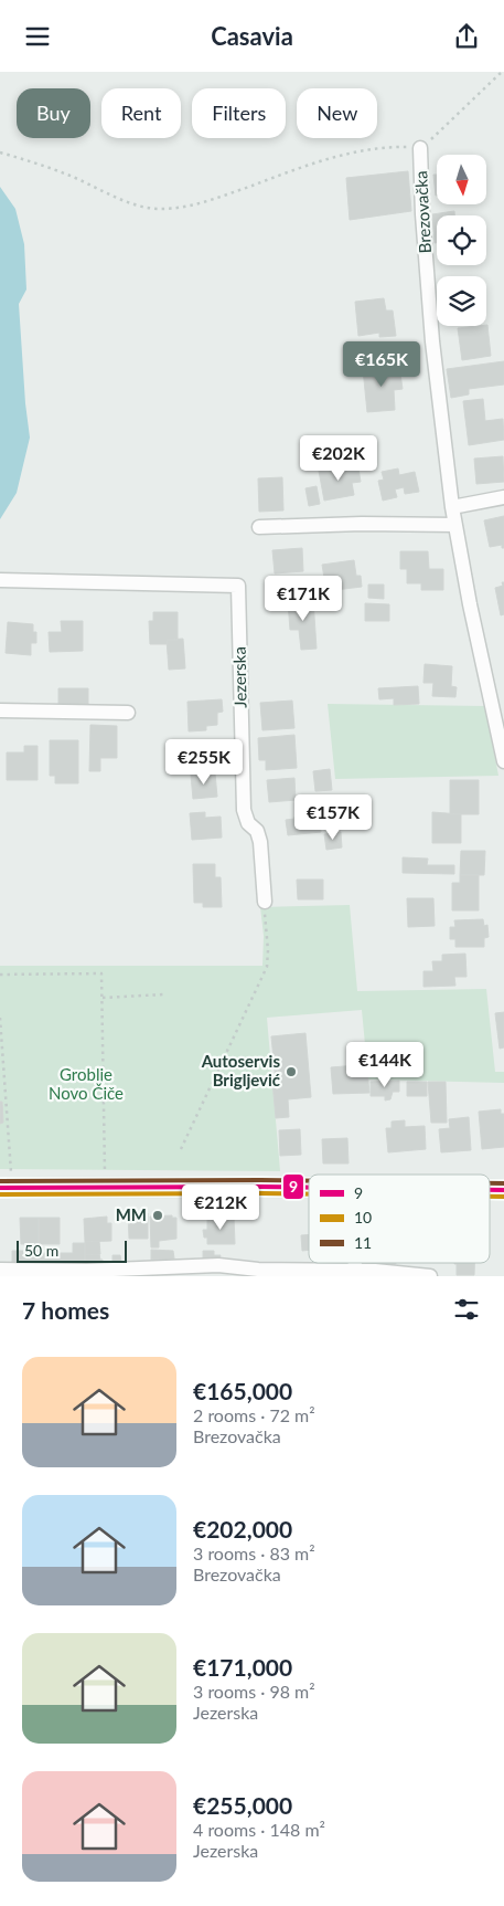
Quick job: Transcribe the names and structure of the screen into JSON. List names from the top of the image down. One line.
{"streets":{"street":["Brezovačka","Jezerska"]},"parks":["Groblje Novo Čiče"],"places":["Autoservis Brigljević","MM"],"lines":["transit line 11","transit line 9","transit line 10"],"legend":["9","10","11"],"scale_bar":"50 m","north":"bottom","page":{"header":"Casavia","chip":["Buy","Rent","Filters","New"],"price":["€165K","€202K","€171K","€255K","€157K","€144K","€212K"],"scale":"50 m","heading":"7 homes","list":[{"name":"€165,000","note":"2 rooms · 72 m² · Brezovačka"},{"name":"€202,000","note":"3 rooms · 83 m² · Brezovačka"},{"name":"€171,000","note":"3 rooms · 98 m² · Jezerska"},{"name":"€255,000","note":"4 rooms · 148 m² · Jezerska"}]}}
